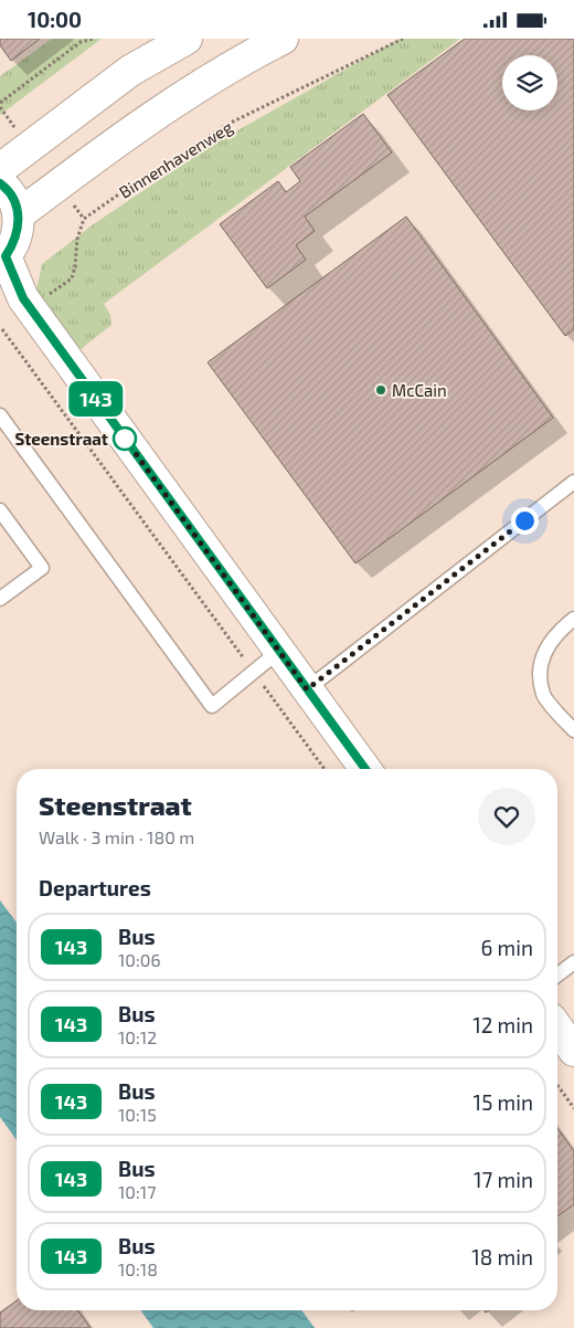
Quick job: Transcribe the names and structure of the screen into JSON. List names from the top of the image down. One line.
{"streets":{"path":["Binnenhavenweg"]},"places":["McCain","Steenstraat"],"lines":["bus line 143"],"page":{"status":"10:00","on_map":"143","heading":[["Steenstraat","Walk · 3 min · 180 m"],"Departures"],"list":[{"mark":"143","name":"Bus","note":"10:06","value":"6 min"},{"mark":"143","name":"Bus","note":"10:12","value":"12 min"},{"mark":"143","name":"Bus","note":"10:15","value":"15 min"},{"mark":"143","name":"Bus","note":"10:17","value":"17 min"},{"mark":"143","name":"Bus","note":"10:18","value":"18 min"}]}}
